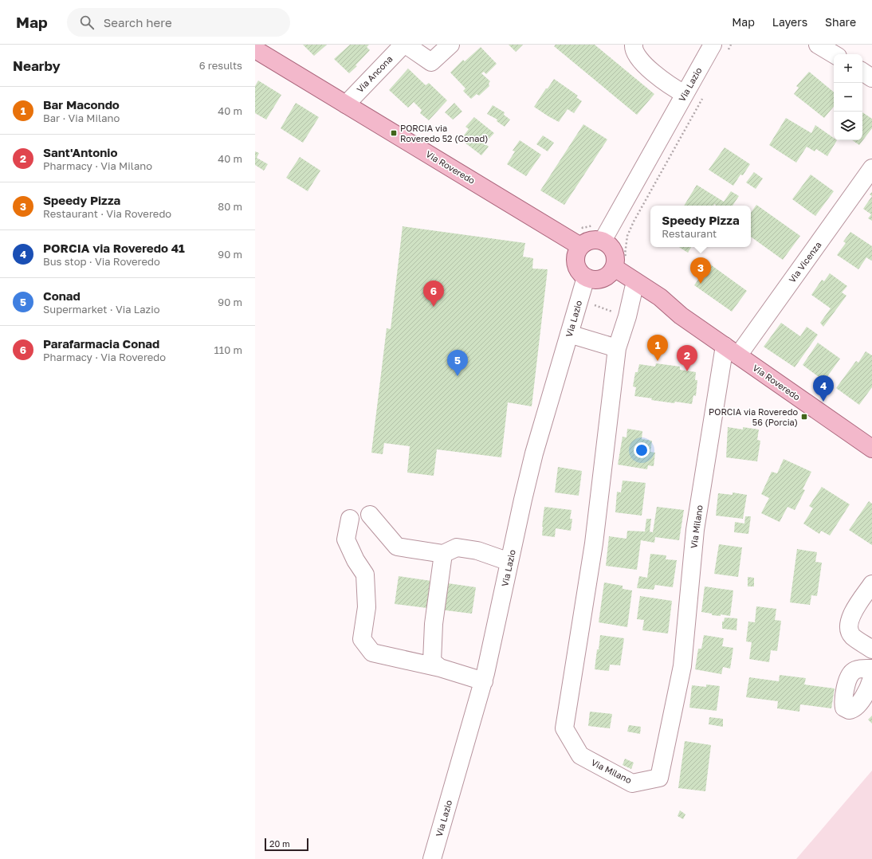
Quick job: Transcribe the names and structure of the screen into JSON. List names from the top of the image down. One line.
{"streets":{"main road":["Via Roveredo"],"street":["Via Ancona","Via Lazio","Via Vicenza","Via Milano"]},"crossings":[["Via Ancona","Via Roveredo"],["Via Lazio","Via Roveredo"],["Via Roveredo","Via Vicenza"],["Via Roveredo","Via Milano"],["Via Vicenza","Via Milano"]],"places":{"transit":["PORCIA via Roveredo 52 (Conad)","PORCIA via Roveredo 56 (Porcia)"]},"scale_bar":"20 m","page":{"header":"Map","search":"Search here","nav":["Map","Layers","Share"],"heading":["Nearby","6 results"],"map_buttons":["+","−"],"list":[{"mark":"1","name":"Bar Macondo","note":"Bar · Via Milano","value":"40 m"},{"mark":"2","name":"Sant'Antonio","note":"Pharmacy · Via Milano","value":"40 m"},{"mark":"3","name":"Speedy Pizza","note":"Restaurant · Via Roveredo","value":"80 m"},{"mark":"4","name":"PORCIA via Roveredo 41","note":"Bus stop · Via Roveredo","value":"90 m"},{"mark":"5","name":"Conad","note":"Supermarket · Via Lazio","value":"90 m"},{"mark":"6","name":"Parafarmacia Conad","note":"Pharmacy · Via Roveredo","value":"110 m"}],"popup":["Speedy Pizza","Restaurant"],"pins":["3","6","1","2","5","4"],"scale":"20 m"}}
